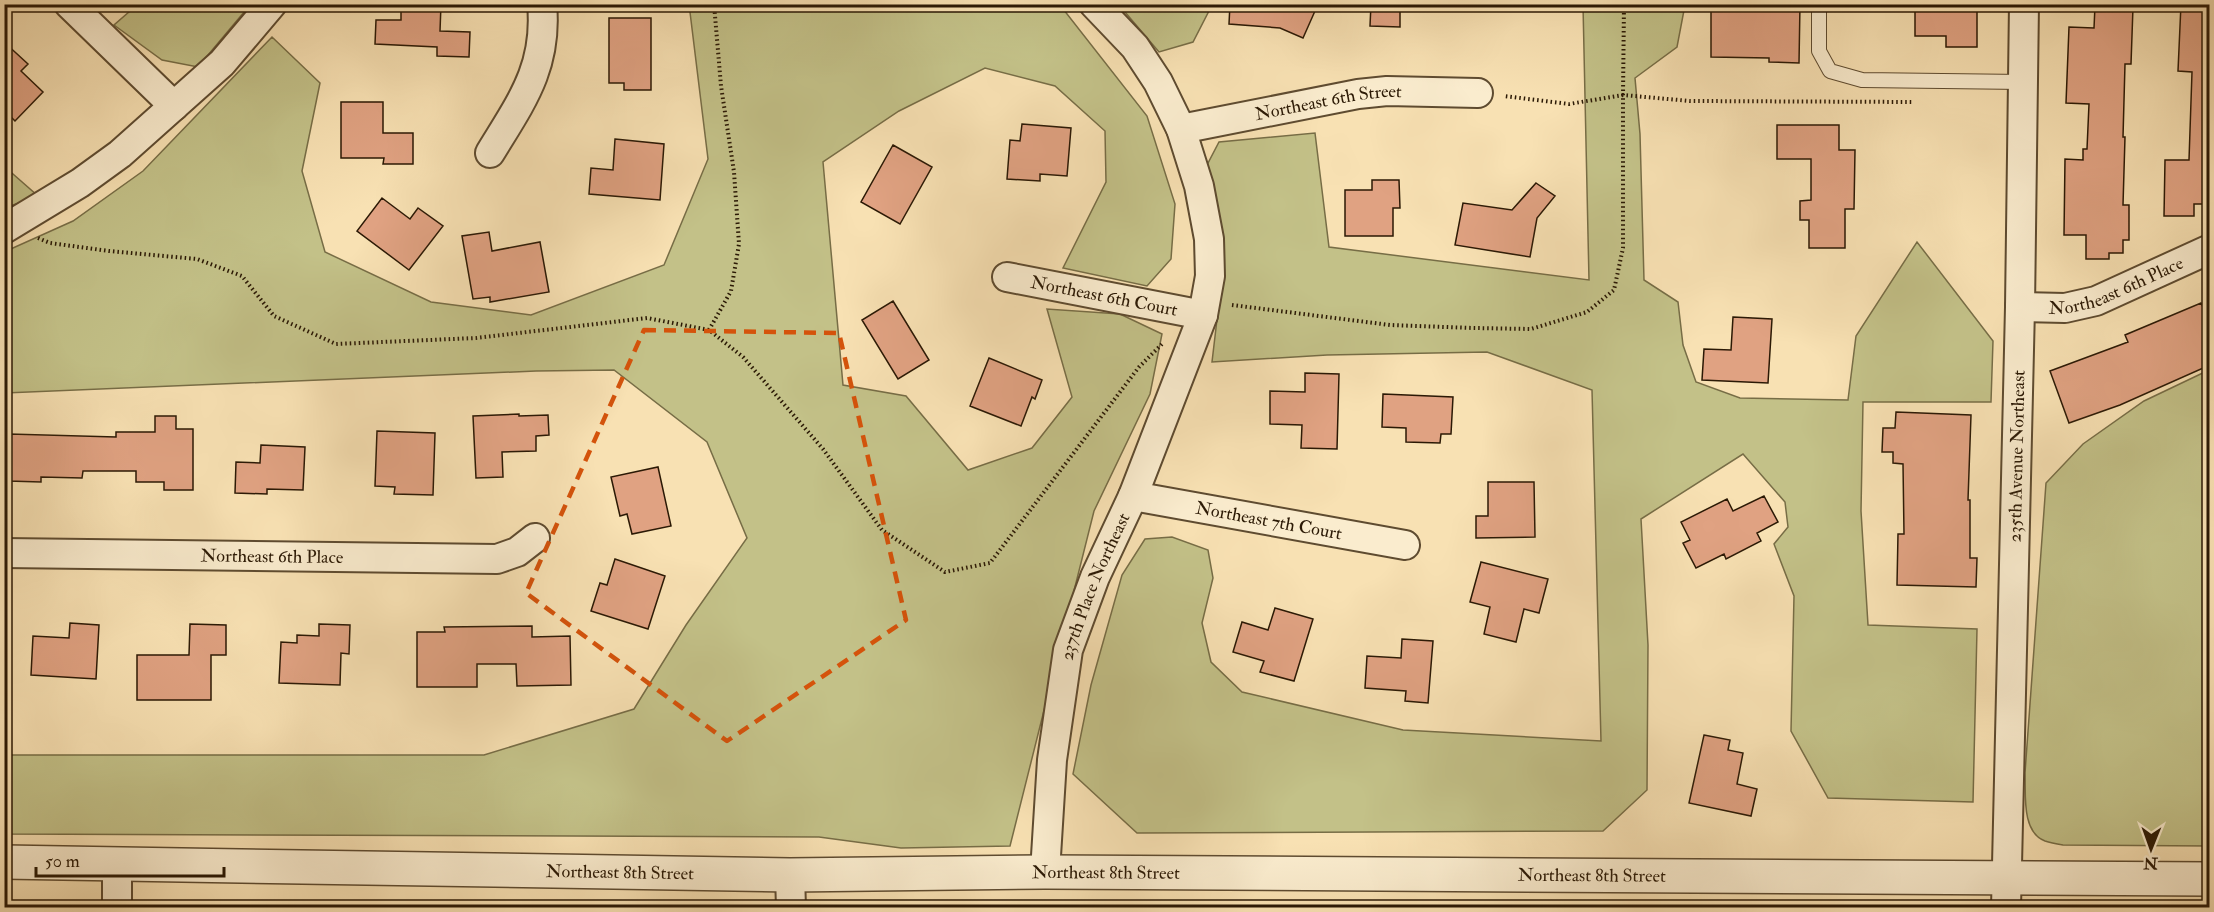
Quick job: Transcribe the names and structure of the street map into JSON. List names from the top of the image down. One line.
{"streets":{"street":["Northeast 6th Street","Northeast 6th Place","Northeast 6th Court","235th Avenue Northeast","Northeast 7th Court","237th Place Northeast","Northeast 8th Street"]},"crossings":[["Northeast 6th Street","237th Place Northeast"],["Northeast 6th Place","235th Avenue Northeast"],["Northeast 6th Court","237th Place Northeast"],["235th Avenue Northeast","Northeast 8th Street"],["Northeast 7th Court","237th Place Northeast"],["237th Place Northeast","Northeast 8th Street"]],"scale_bar":"50 m","north":"bottom"}
